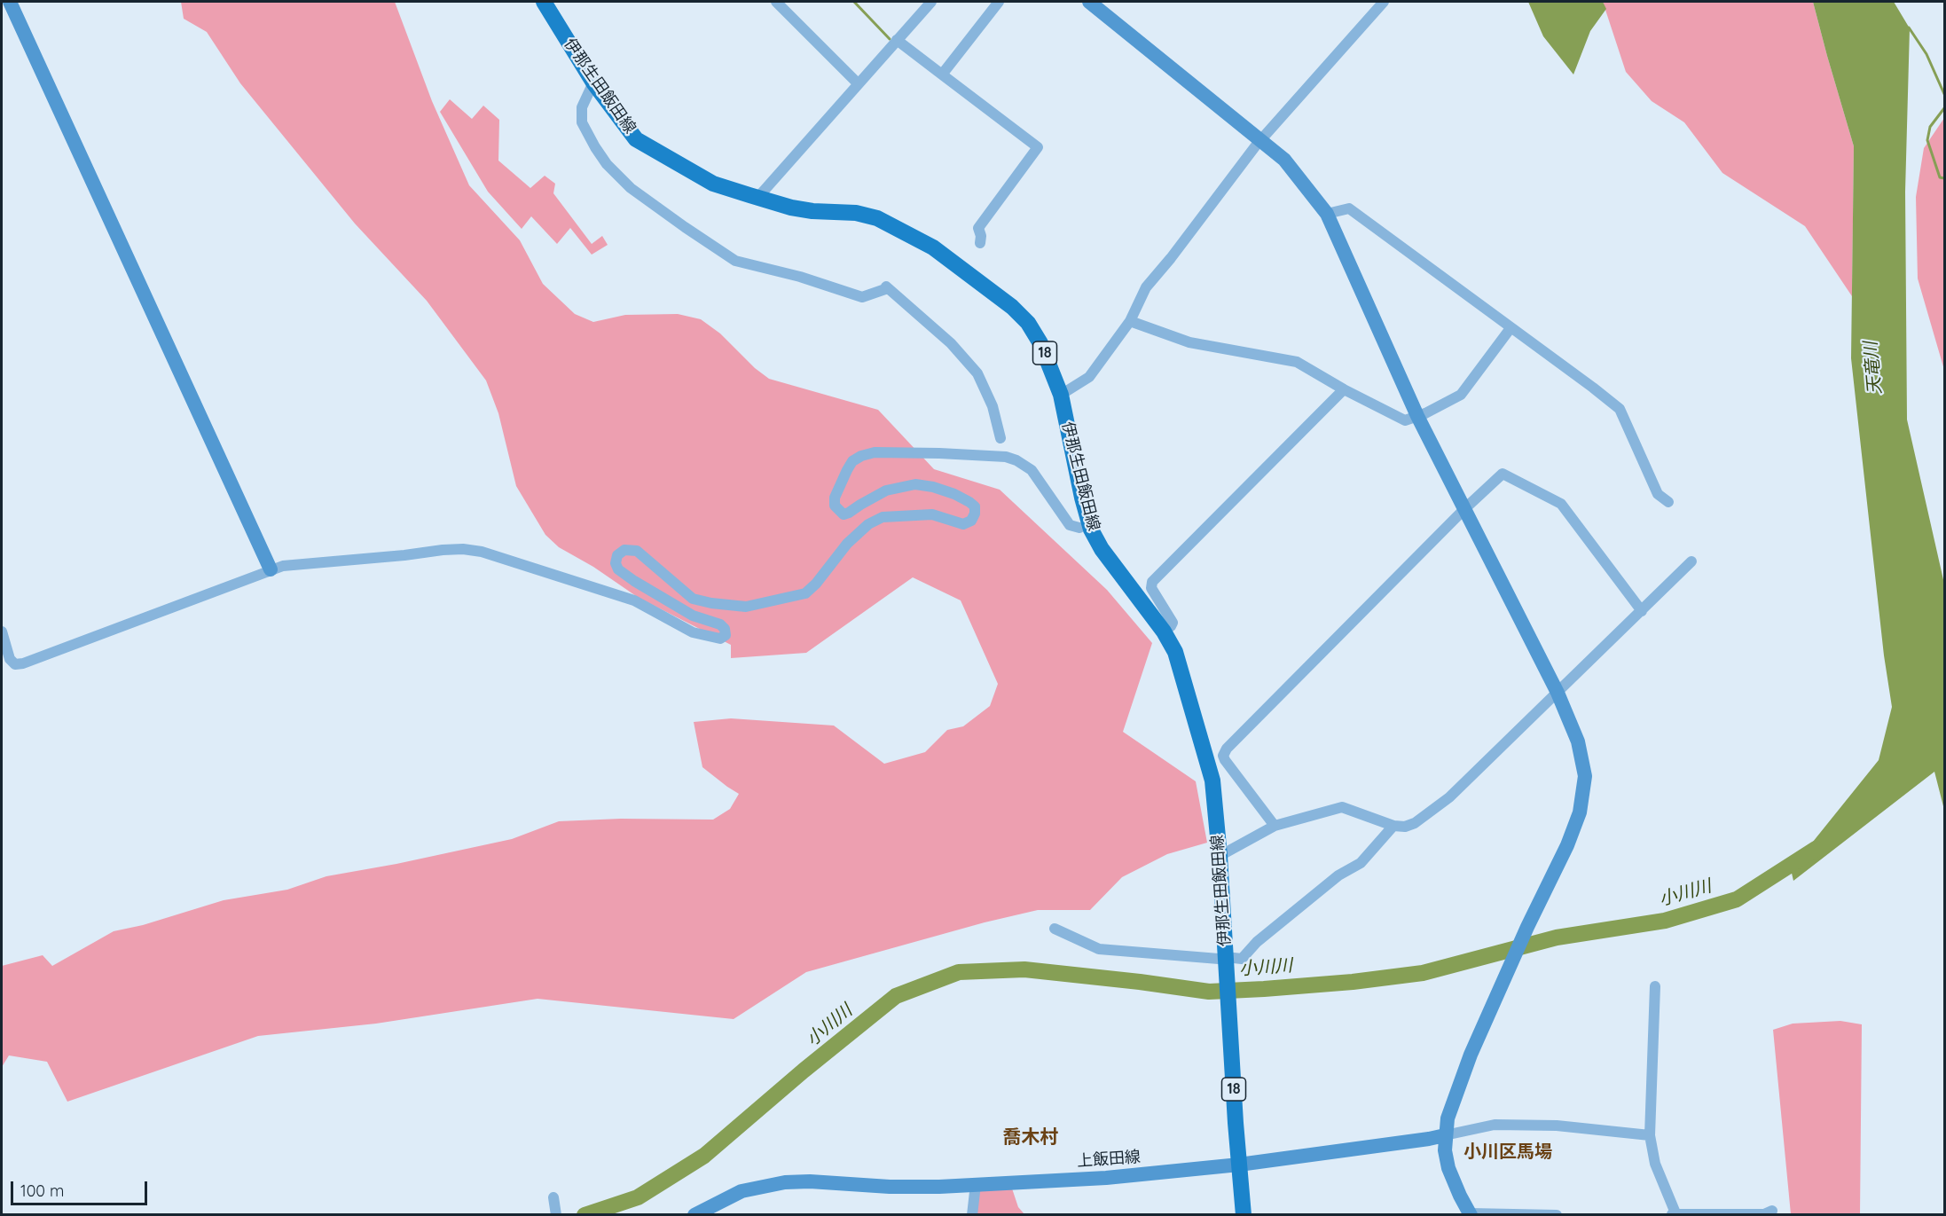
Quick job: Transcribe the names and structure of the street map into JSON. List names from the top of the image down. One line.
{"streets":{"main road":["伊那生田飯田線","18"],"street":["上飯田線"]},"crossings":[["伊那生田飯田線","上飯田線"]],"districts":["喬木村","小川区馬場"],"water":["天竜川","小川川"],"scale_bar":"100 m"}
